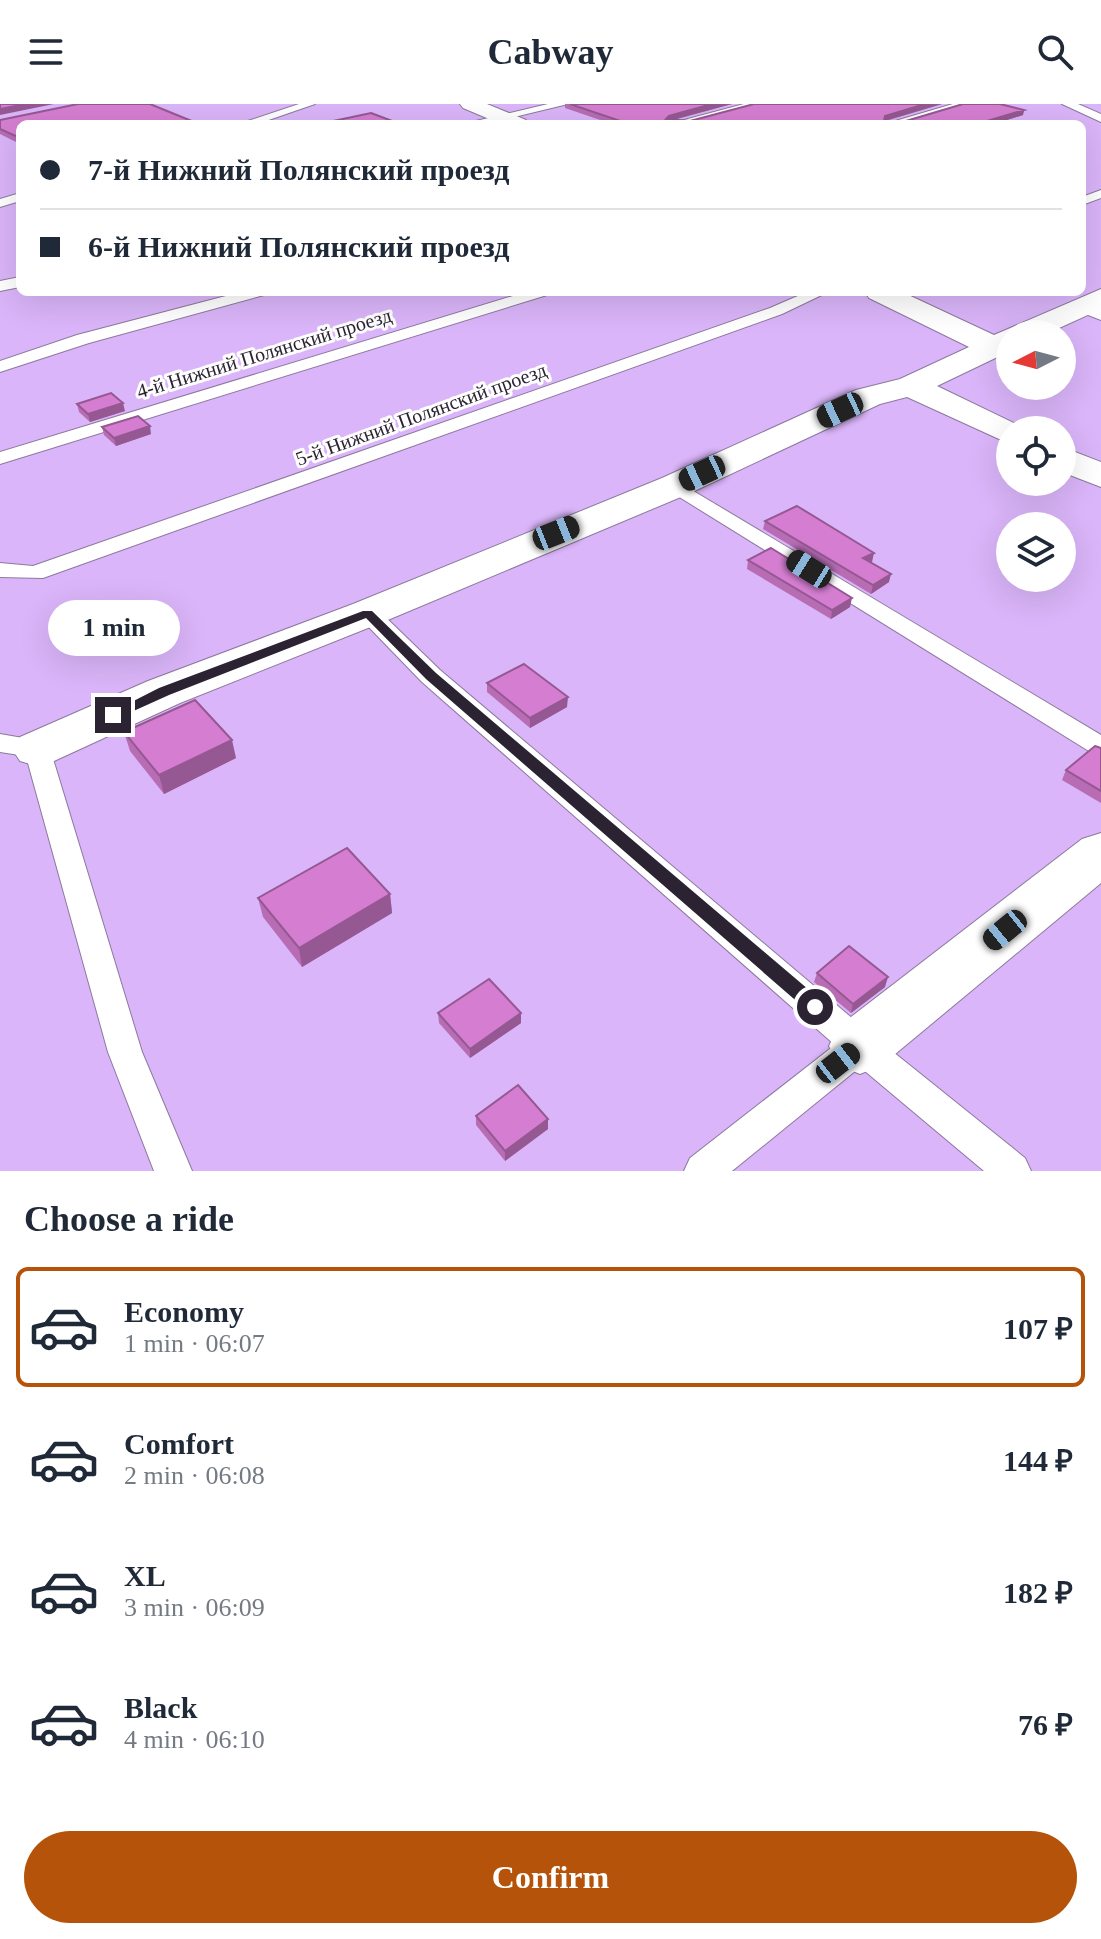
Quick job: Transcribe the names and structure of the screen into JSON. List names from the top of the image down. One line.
{"streets":{"lane":["4-й Нижний Полянский проезд","5-й Нижний Полянский проезд"]},"north":"left","page":{"header":"Cabway","banner":["7-й Нижний Полянский проезд","6-й Нижний Полянский проезд"],"bubble":"1 min","heading":"Choose a ride","list":[{"name":"Economy","note":"1 min · 06:07","value":"107 ₽"},{"name":"Comfort","note":"2 min · 06:08","value":"144 ₽"},{"name":"XL","note":"3 min · 06:09","value":"182 ₽"},{"name":"Black","note":"4 min · 06:10","value":"76 ₽"}],"buttons":"Confirm"}}
